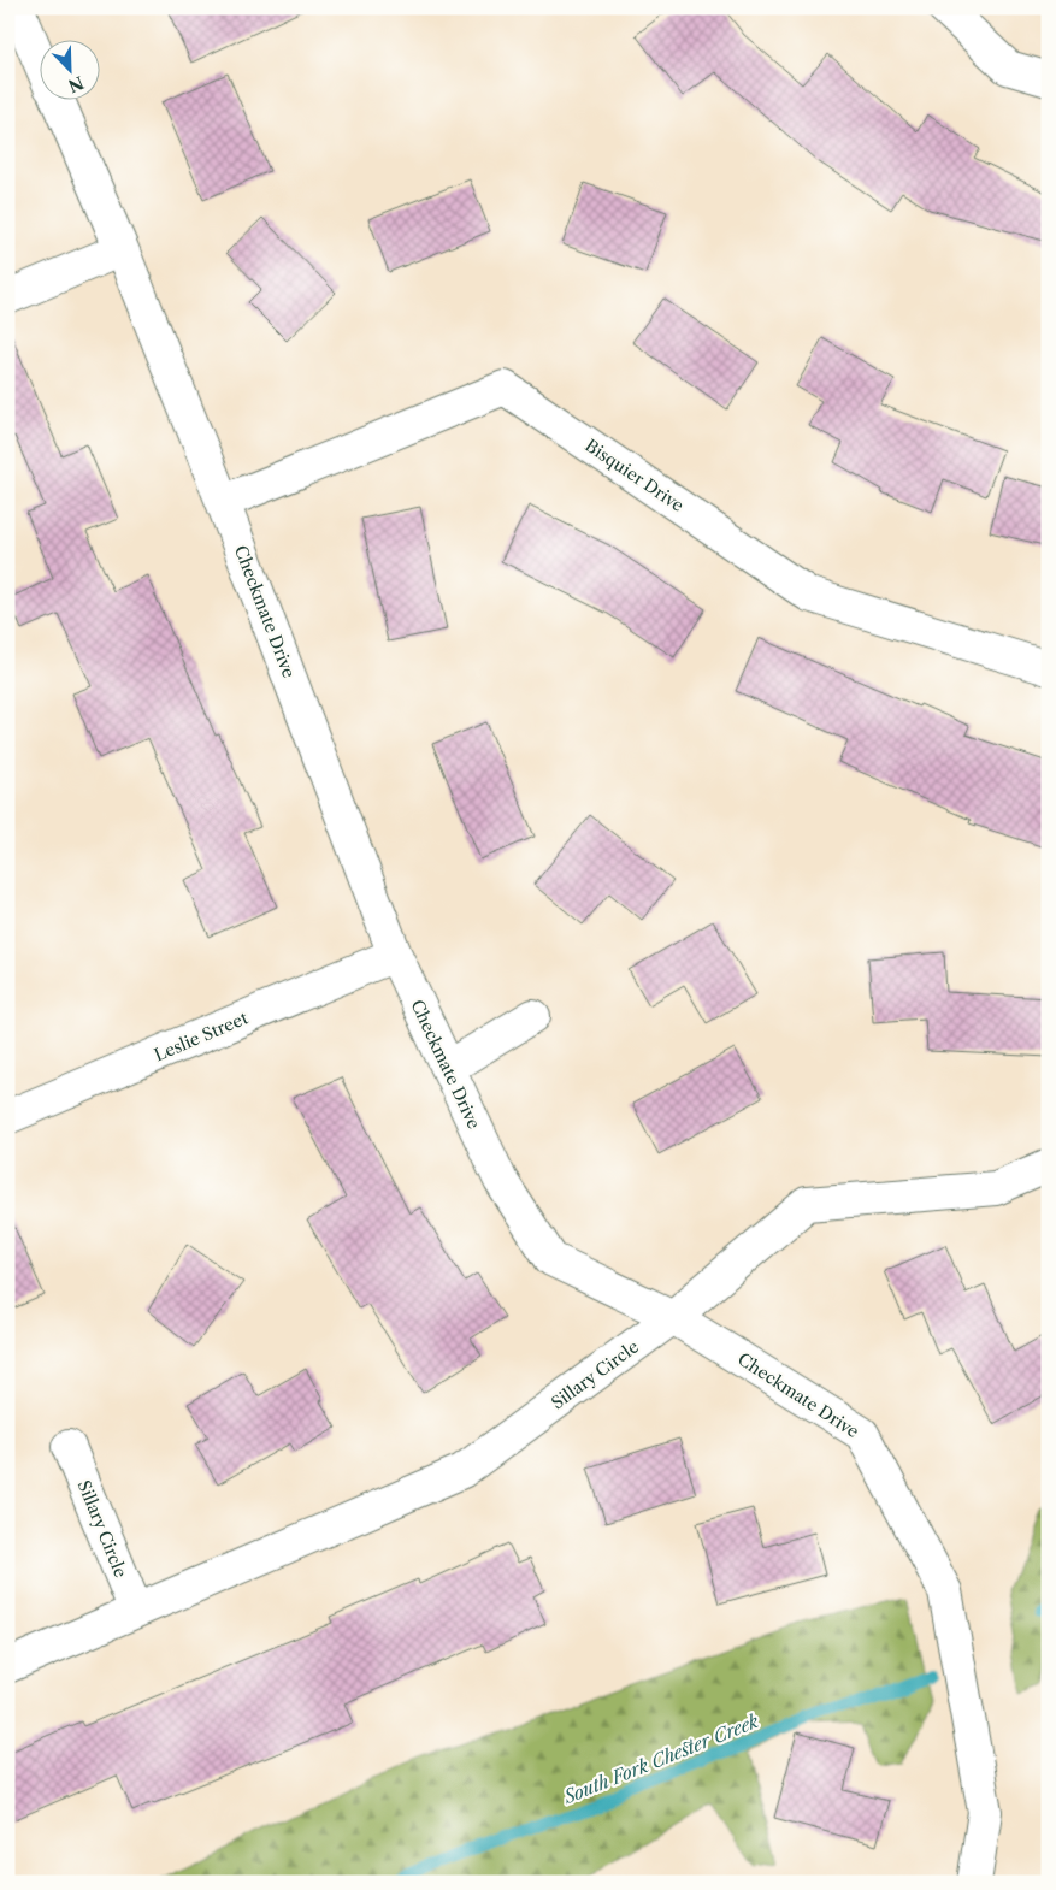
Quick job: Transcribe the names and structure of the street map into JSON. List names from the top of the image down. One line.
{"streets":{"street":["Bisquier Drive","Checkmate Drive","Leslie Street","Sillary Circle"]},"crossings":[["Bisquier Drive","Checkmate Drive"],["Checkmate Drive","Leslie Street"],["Checkmate Drive","Sillary Circle"]],"water":["South Fork Chester Creek"],"north":"bottom right"}
